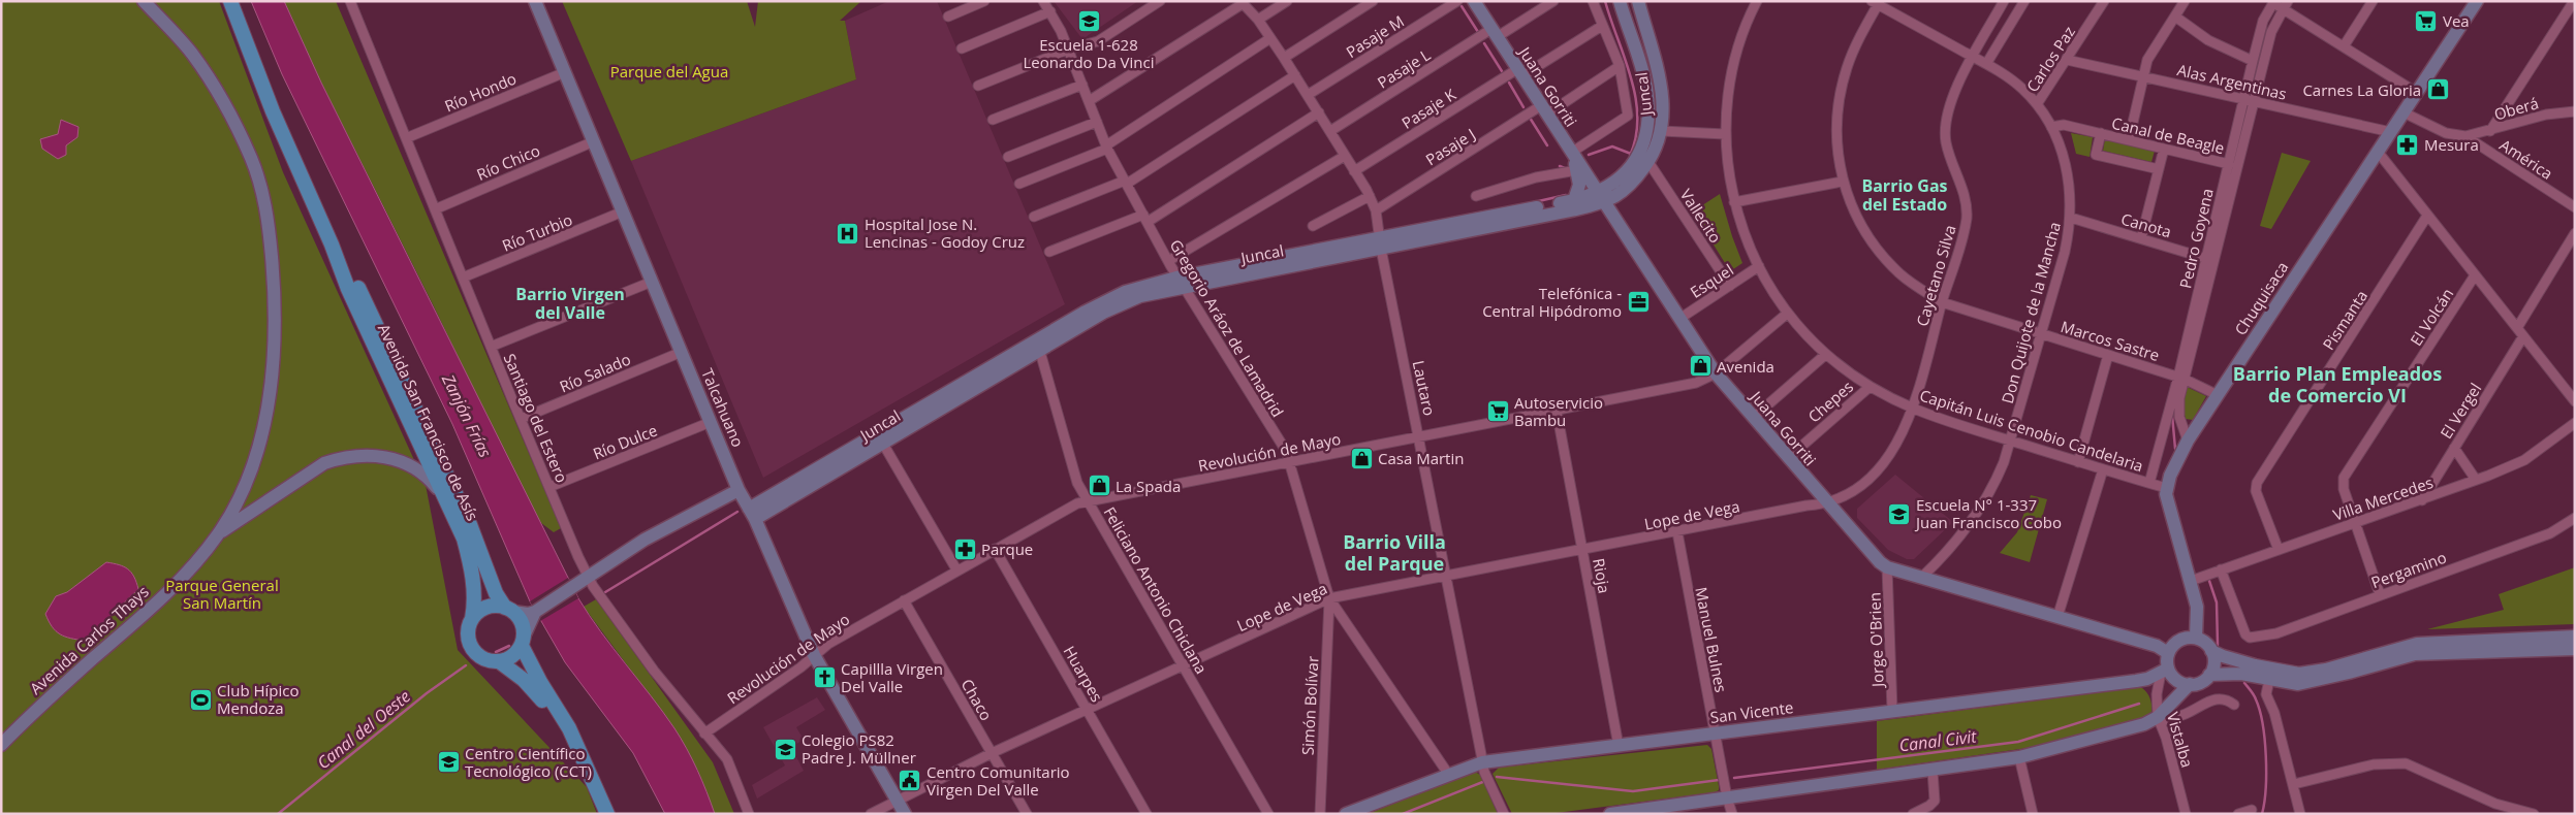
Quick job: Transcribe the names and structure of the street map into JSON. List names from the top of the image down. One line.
{"streets":{"main road":["Avenida San Francisco de Asís"],"street":["Pasaje M","Carlos Paz","Pasaje L","Alas Argentinas","Juana Gorriti","Río Hondo","Juncal","Pasaje K","Oberá","Canal de Beagle","Pasaje J","América","Río Chico","Vallecito","Canota","Río Turbio","Pedro Goyena","Cayetano Silva","Esquel","Chuquisaca","Don Quijote de la Mancha","El Volcán","Pismanta","Gregorio Aráoz de Lamadrid","Marcos Sastre","Río Salado","Lautaro","Chepes","Talcahuano","El Vergel","Santiago del Estero","Capitán Luis Cenobio Candelaria","Río Dulce","Revolución de Mayo","Villa Mercedes","Lope de Vega","Pergamino","Rioja","Feliciano Antonio Chiclana","Avenida Carlos Thays","Manuel Bulnes","Jorge O'Brien","Huarpes","Chaco","Simón Bolívar","San Vicente","Vistalba"]},"crossings":[["Pasaje M","Lautaro"],["Carlos Paz","Alas Argentinas"],["Carlos Paz","Don Quijote de la Mancha"],["Pasaje L","Juana Gorriti"],["Pasaje L","Lautaro"],["Alas Argentinas","Pedro Goyena"],["Alas Argentinas","Chuquisaca"],["Juana Gorriti","Juncal"],["Juana Gorriti","Pasaje K"],["Juana Gorriti","Pasaje J"],["Juana Gorriti","Cayetano Silva"],["Juana Gorriti","Esquel"],["Juana Gorriti","Don Quijote de la Mancha"],["Juana Gorriti","Chepes"],["Juana Gorriti","Revolución de Mayo"],["Juana Gorriti","Lope de Vega"],["Juana Gorriti","Jorge O'Brien"],["Juana Gorriti","San Vicente"],["Juana Gorriti","Vistalba"],["Río Hondo","Talcahuano"],["Río Hondo","Santiago del Estero"],["Juncal","Vallecito"],["Juncal","Gregorio Aráoz de Lamadrid"],["Juncal","Lautaro"],["Juncal","Talcahuano"],["Juncal","Feliciano Antonio Chiclana"],["Pasaje K","Lautaro"],["Oberá","América"],["Canal de Beagle","Pedro Goyena"],["Canal de Beagle","Don Quijote de la Mancha"],["Pasaje J","Lautaro"],["América","Chuquisaca"],["Río Chico","Talcahuano"],["Río Chico","Santiago del Estero"],["Vallecito","Esquel"],["Canota","Pedro Goyena"],["Canota","Don Quijote de la Mancha"],["Río Turbio","Talcahuano"],["Río Turbio","Santiago del Estero"],["Pedro Goyena","Chuquisaca"],["Pedro Goyena","Marcos Sastre"],["Pedro Goyena","Capitán Luis Cenobio Candelaria"],["Cayetano Silva","Don Quijote de la Mancha"],["Cayetano Silva","Marcos Sastre"],["Cayetano Silva","Capitán Luis Cenobio Candelaria"],["Cayetano Silva","Lope de Vega"],["Esquel","Capitán Luis Cenobio Candelaria"],["Chuquisaca","Marcos Sastre"],["Chuquisaca","Capitán Luis Cenobio Candelaria"],["Don Quijote de la Mancha","Marcos Sastre"],["Don Quijote de la Mancha","Capitán Luis Cenobio Candelaria"],["El Volcán","Villa Mercedes"],["El Volcán","Pergamino"],["Pismanta","Villa Mercedes"],["Gregorio Aráoz de Lamadrid","Revolución de Mayo"],["Gregorio Aráoz de Lamadrid","Lope de Vega"],["Gregorio Aráoz de Lamadrid","Simón Bolívar"],["Gregorio Aráoz de Lamadrid","San Vicente"],["Río Salado","Talcahuano"],["Río Salado","Santiago del Estero"],["Lautaro","Revolución de Mayo"],["Lautaro","Lope de Vega"],["Lautaro","San Vicente"],["Chepes","Capitán Luis Cenobio Candelaria"],["Talcahuano","Río Dulce"],["Talcahuano","Revolución de Mayo"],["Talcahuano","Lope de Vega"],["El Vergel","Villa Mercedes"],["Santiago del Estero","Río Dulce"],["Santiago del Estero","Revolución de Mayo"],["Avenida San Francisco de Asís","Avenida Carlos Thays"],["Capitán Luis Cenobio Candelaria","Revolución de Mayo"],["Revolución de Mayo","Rioja"],["Revolución de Mayo","Feliciano Antonio Chiclana"],["Revolución de Mayo","Huarpes"],["Revolución de Mayo","Chaco"],["Villa Mercedes","Pergamino"],["Lope de Vega","Rioja"],["Lope de Vega","Feliciano Antonio Chiclana"],["Lope de Vega","Manuel Bulnes"],["Lope de Vega","Huarpes"],["Lope de Vega","Chaco"],["Lope de Vega","Simón Bolívar"],["Rioja","San Vicente"],["Manuel Bulnes","San Vicente"],["Jorge O'Brien","San Vicente"],["San Vicente","Vistalba"]],"districts":["Barrio Gas del Estado","Barrio Virgen del Valle","Barrio Plan Empleados de Comercio VI","Barrio Villa del Parque"],"water":["Zanjón Frías","Canal del Oeste","Canal Civit"],"parks":["Parque del Agua","Parque General San Martín"],"places":{"school or university":["Escuela 1-628 Leonardo Da Vinci","Escuela N° 1-337 Juan Francisco Cobo","Colegio PS82 Padre J. Müllner","Centro Científico Tecnológico (CCT)"],"supermarket":["Vea","Autoservicio Bambu"],"shop":["Carnes La Gloria","Avenida","Casa Martin","La Spada"],"pharmacy":["Mesura","Parque"],"hospital":["Hospital Jose N. Lencinas - Godoy Cruz"],"office":["Telefónica - Central Hipódromo"],"church":["Capillla Virgen Del Valle"],"sports":["Club Hípico Mendoza"],"public building":["Centro Comunitario Virgen Del Valle"]}}
